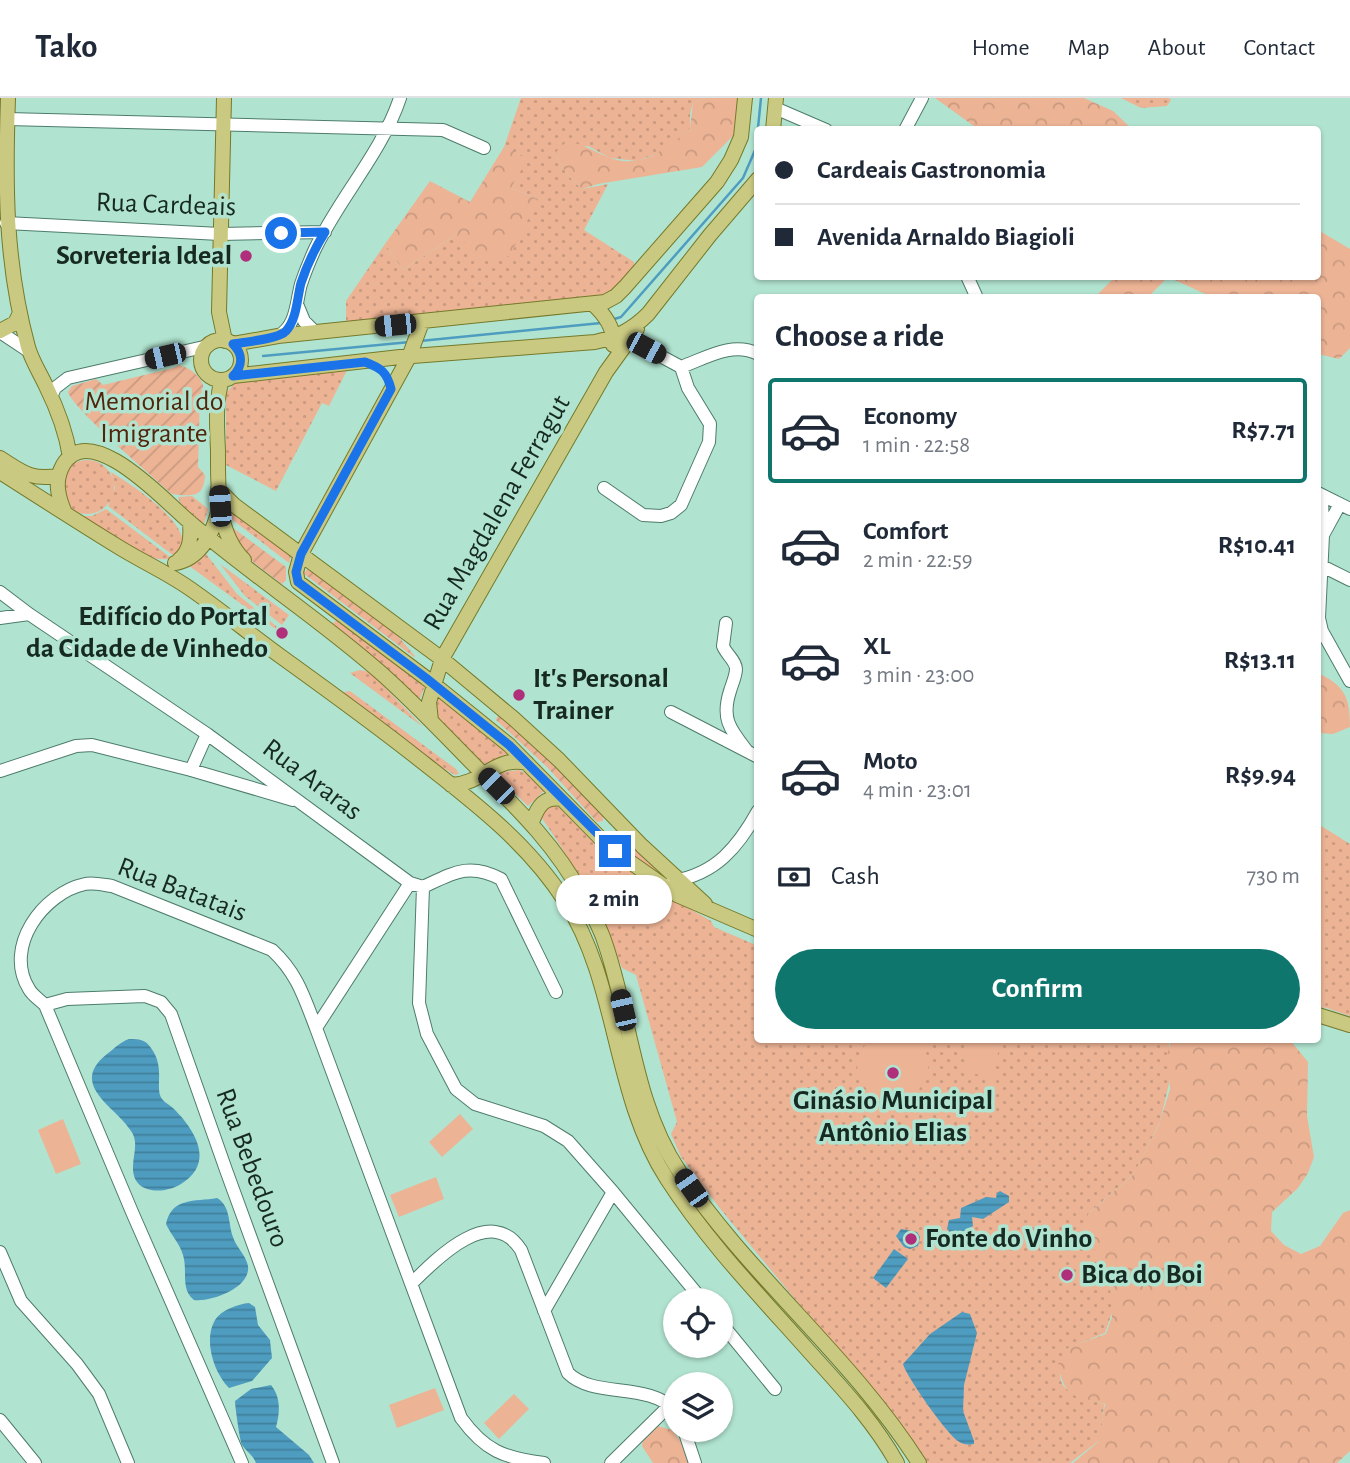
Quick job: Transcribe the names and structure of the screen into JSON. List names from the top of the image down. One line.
{"streets":{"main road":["Rua Magdalena Ferragut"],"street":["Rua Cardeais","Rua Araras","Rua Batatais","Rua Bebedouro"]},"crossings":[["Rua Batatais","Rua Bebedouro"]],"parks":["Memorial do Imigrante"],"places":["Sorveteria Ideal","Edifício do Portal da Cidade de Vinhedo","It's Personal Trainer","Ginásio Municipal Antônio Elias","Fonte do Vinho","Bica do Boi"],"page":{"header":"Tako","nav":["Home","Map","About","Contact"],"banner":["Cardeais Gastronomia","Avenida Arnaldo Biagioli"],"heading":"Choose a ride","list":[{"name":"Economy","note":"1 min · 22:58","value":"R$7.71"},{"name":"Comfort","note":"2 min · 22:59","value":"R$10.41"},{"name":"XL","note":"3 min · 23:00","value":"R$13.11"},{"name":"Moto","note":"4 min · 23:01","value":"R$9.94"}],"pay":["Cash","730 m"],"bubble":"2 min","buttons":"Confirm"}}
